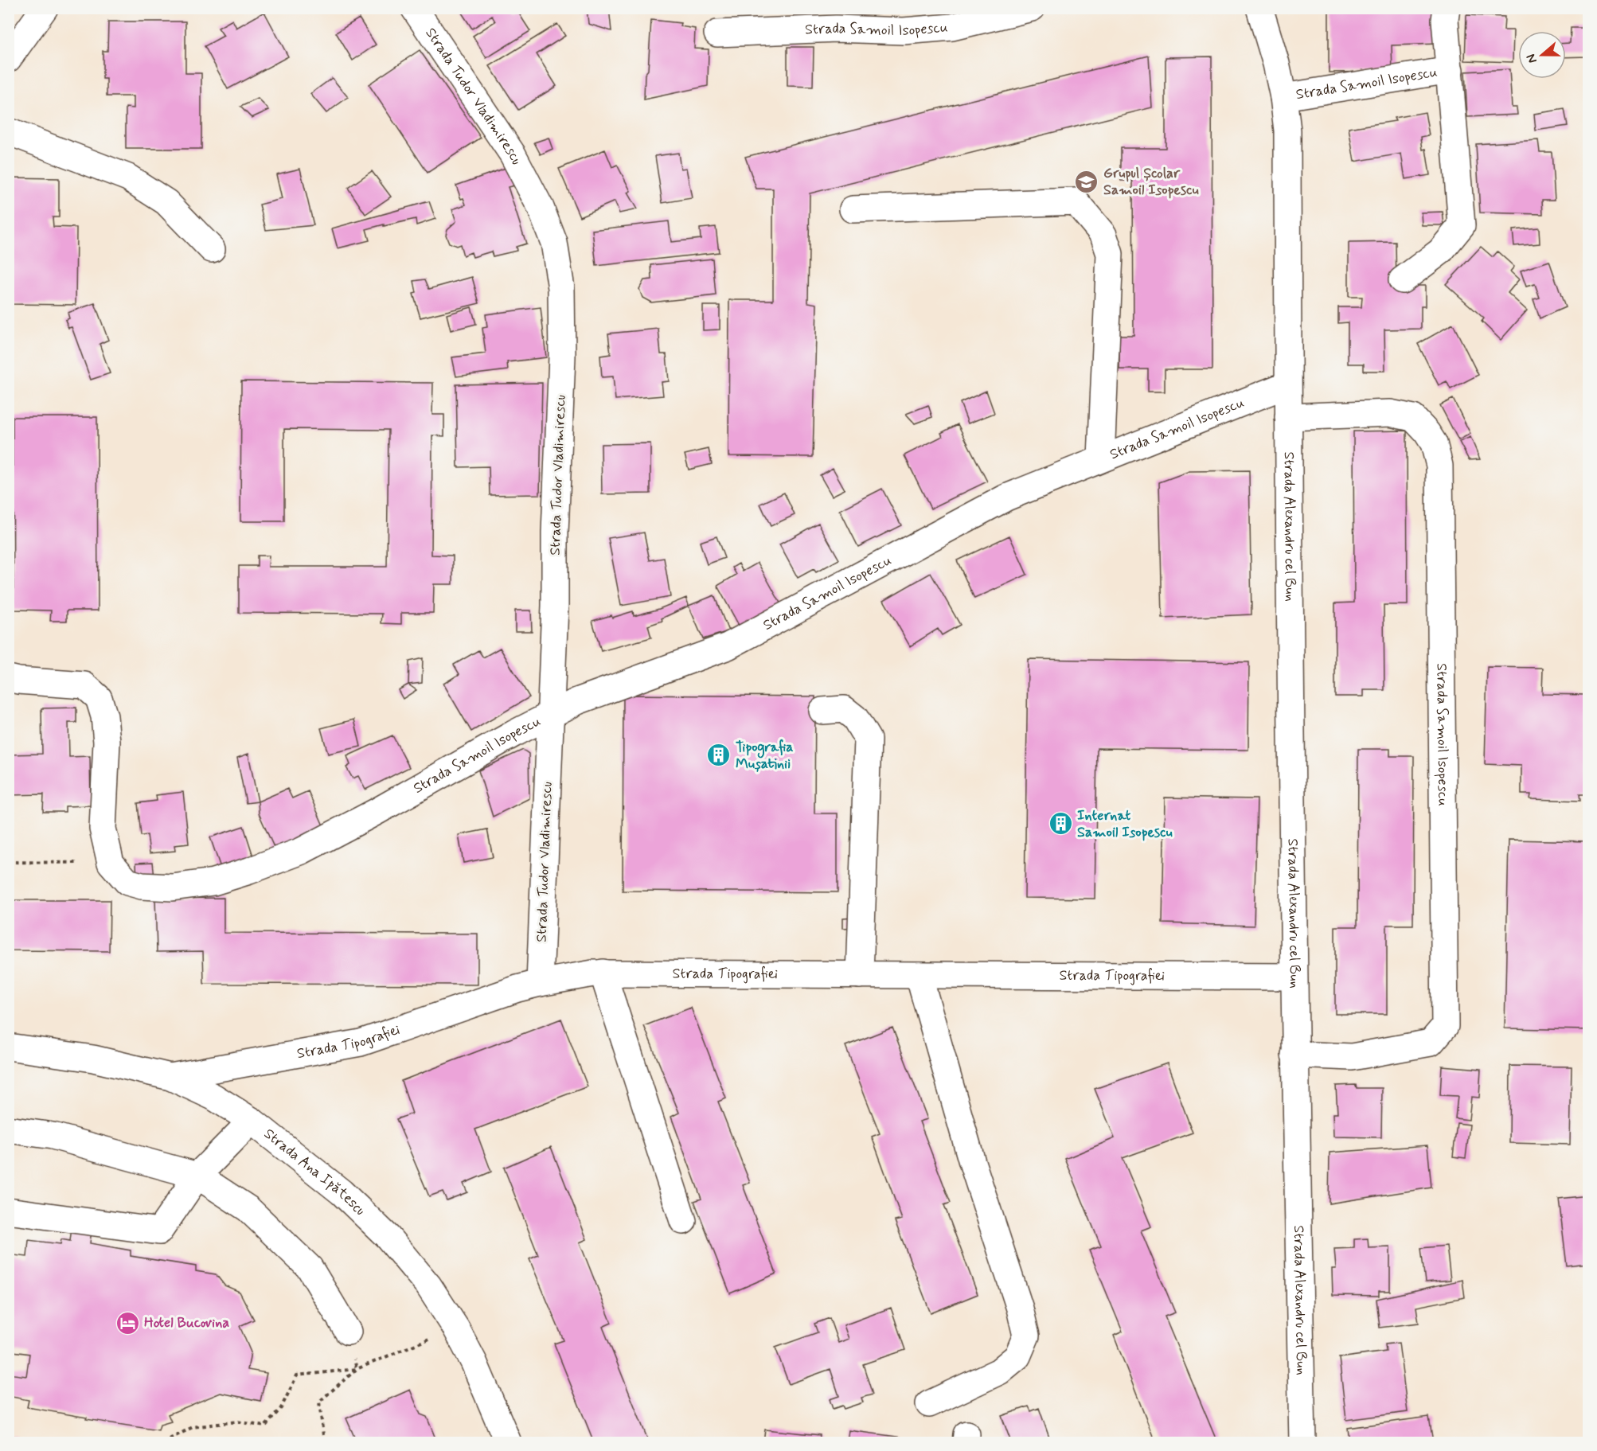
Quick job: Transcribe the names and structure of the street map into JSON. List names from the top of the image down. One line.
{"streets":{"street":["Strada Samoil Isopescu","Strada Tudor Vladimirescu","Strada Alexandru cel Bun","Strada Tipografiei","Strada Ana Ipătescu"]},"crossings":[["Strada Samoil Isopescu","Strada Tudor Vladimirescu"],["Strada Samoil Isopescu","Strada Alexandru cel Bun"],["Strada Tudor Vladimirescu","Strada Tipografiei"],["Strada Alexandru cel Bun","Strada Tipografiei"],["Strada Tipografiei","Strada Ana Ipătescu"]],"places":{"school or university":["Grupul Școlar Samoil Isopescu"],"building":["Tipografia Mușatinii","Internat Samoil Isopescu"],"hotel":["Hotel Bucovina"]},"north":"left"}
